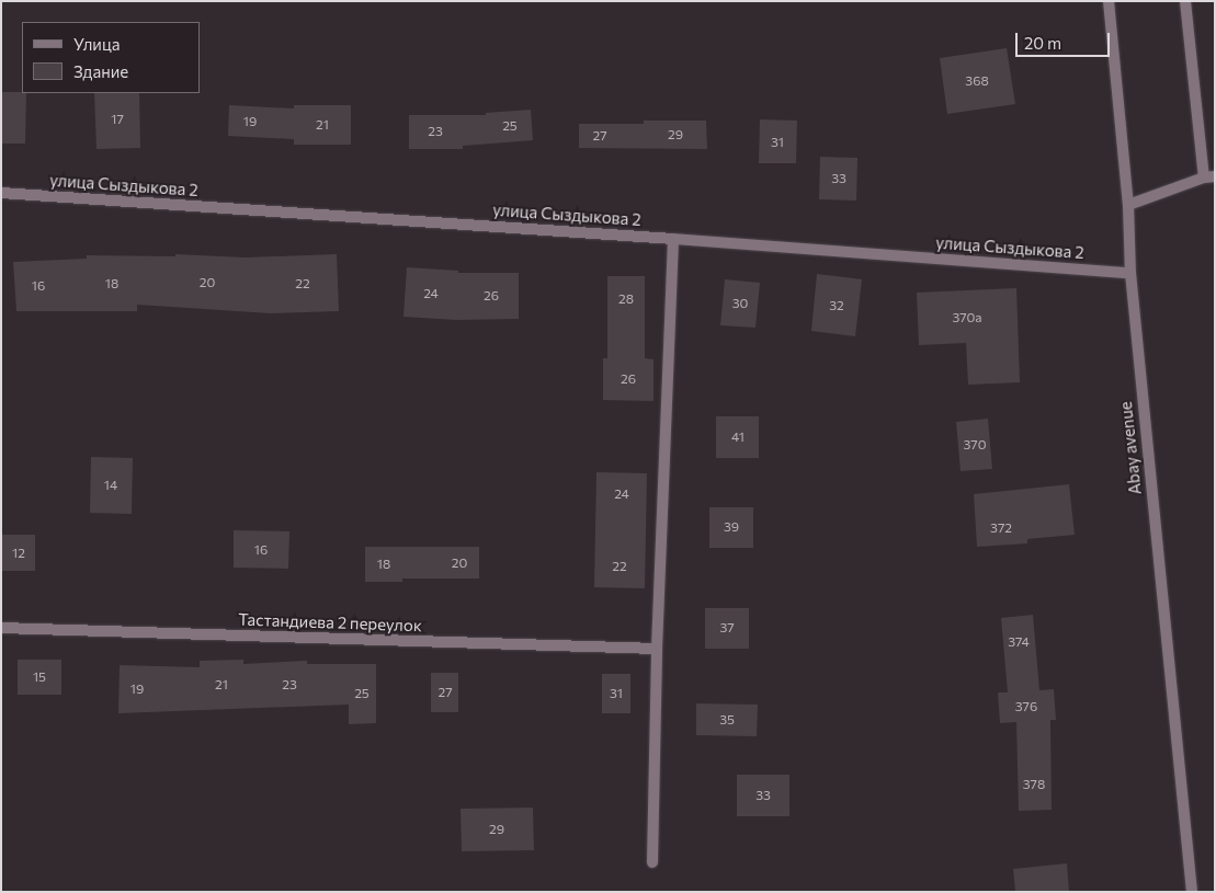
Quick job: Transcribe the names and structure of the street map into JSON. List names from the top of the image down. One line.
{"streets":{"street":["улица Сыздыкова 2","Abay avenue","Тастандиева 2 переулок"]},"crossings":[["улица Сыздыкова 2","Abay avenue"]],"house_numbers":["368","17","19","21","25","23","29","27","31","33","20","18","22","16","24","26","28","30","32","370а","26","41","370","14","24","39","372","16","12","20","18","22","37","374","15","21","23","19","27","25","31","376","35","378","33","29"],"legend":["Улица","Здание"],"scale_bar":"20 m"}
